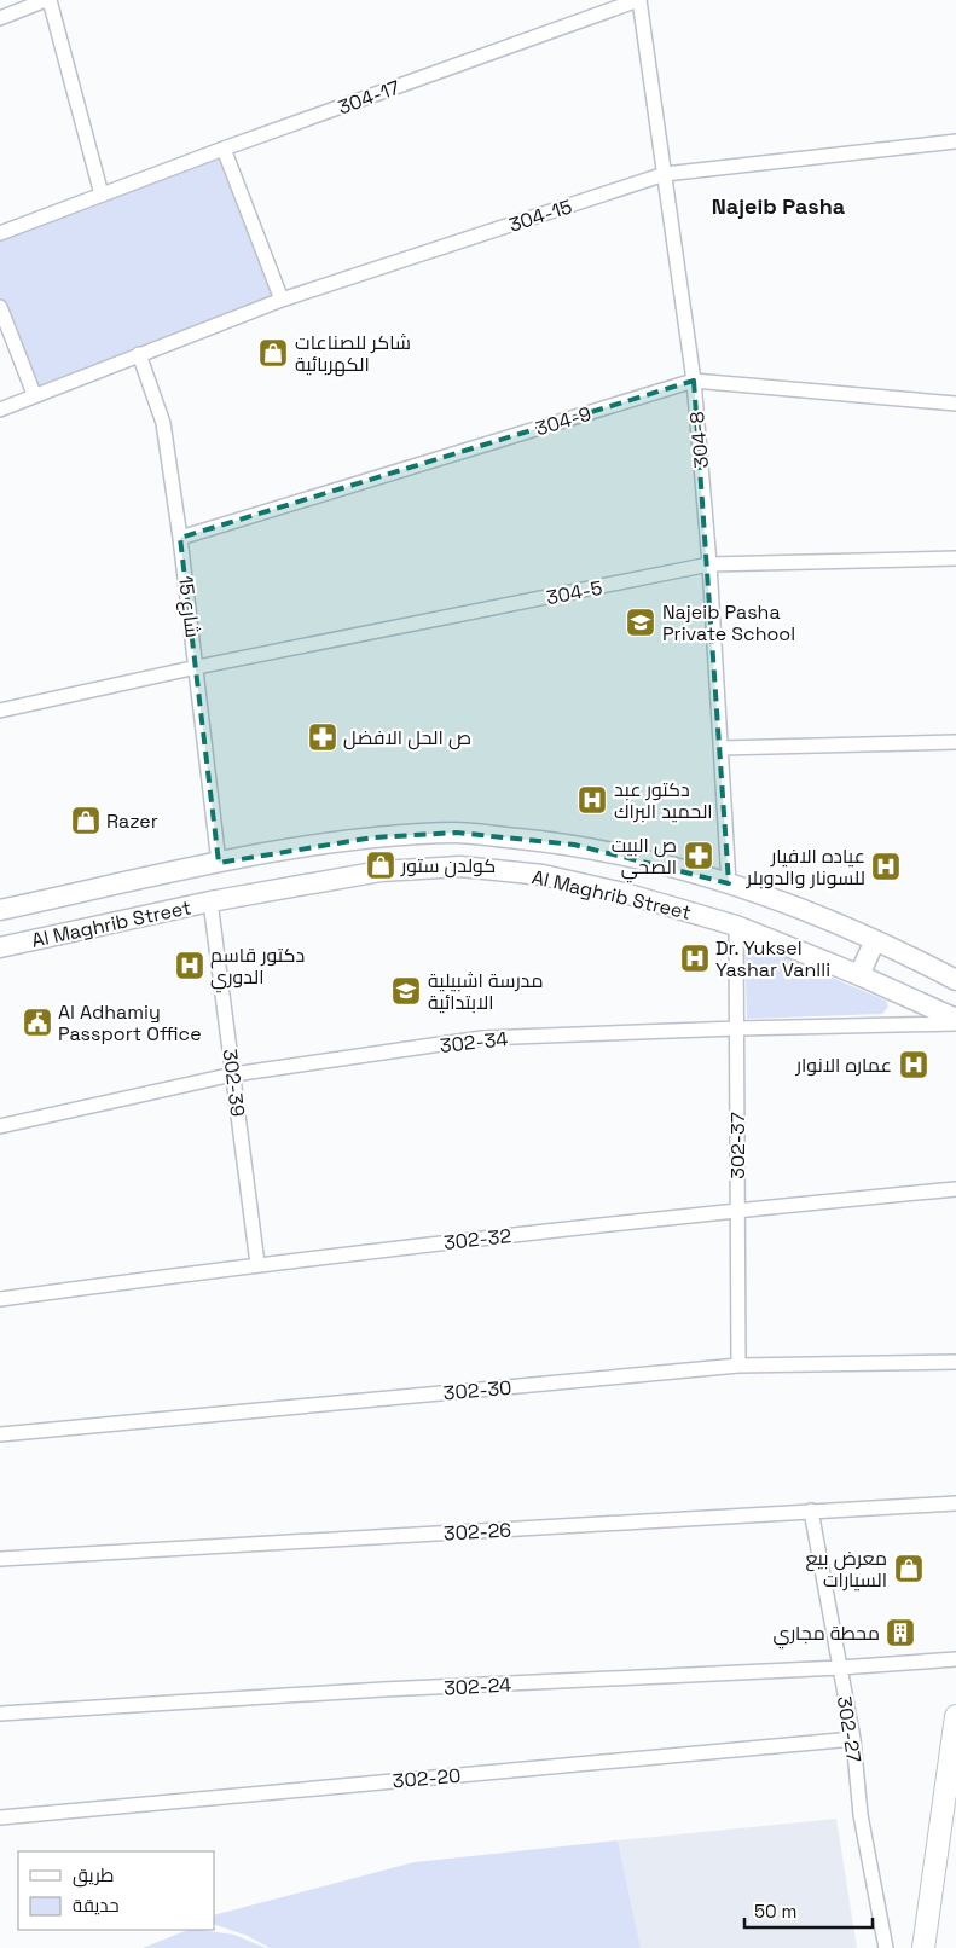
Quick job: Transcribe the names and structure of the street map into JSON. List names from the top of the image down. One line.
{"streets":{"street":["304-17","304-15","304-9","304-8","304-5","شارع 15","Al Maghrib Street","302-34","302-39","302-37","302-32","302-30","302-26","302-24","302-27","302-20"]},"crossings":[["304-17","304-8"],["304-15","304-8"],["304-15","شارع 15"],["304-9","304-8"],["304-9","شارع 15"],["304-8","304-5"],["304-8","Al Maghrib Street"],["304-5","شارع 15"],["شارع 15","Al Maghrib Street"],["Al Maghrib Street","302-34"],["Al Maghrib Street","302-39"],["Al Maghrib Street","302-37"],["302-34","302-39"],["302-34","302-37"],["302-39","302-32"],["302-37","302-32"],["302-37","302-30"],["302-26","302-27"],["302-24","302-27"],["302-27","302-20"]],"districts":["Najeib Pasha"],"places":{"shop":["شاكر للصناعات الكهربائية","Razer","كولدن ستور","معرض بيع السيارات"],"school or university":["Najeib Pasha Private School","مدرسة اشبيلية الابتدائية"],"pharmacy":["ص الحل الافضل","ص البيت الصحي"],"hospital":["دكتور عبد الحميد البراك","عياده الافيار للسونار والدوبلر","Dr. Yuksel Yashar Vanlli","دكتور قاسم الدوري","عماره الانوار"],"public building":["Al Adhamiy Passport Office"],"building":["محطة مجاري"]},"legend":["طريق","حديقة"],"scale_bar":"50 m"}
